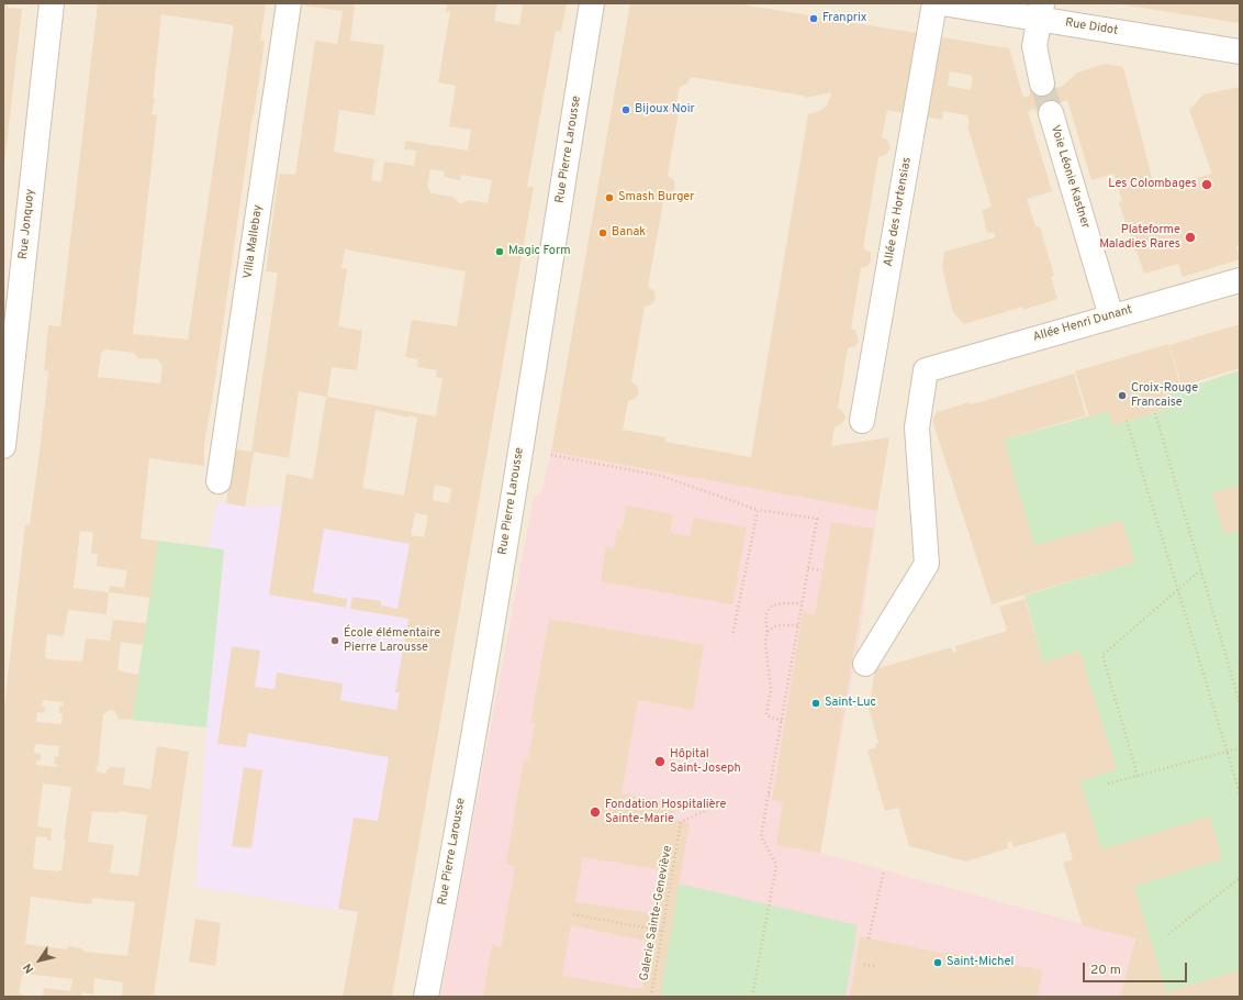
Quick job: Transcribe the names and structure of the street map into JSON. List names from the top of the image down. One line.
{"streets":{"street":["Rue Didot","Rue Pierre Larousse","Voie Léonie Kastner","Allée des Hortensias","Rue Jonquoy","Villa Mallebay","Allée Henri Dunant"],"path":["Galerie Sainte-Geneviève"]},"crossings":[["Voie Léonie Kastner","Allée Henri Dunant"]],"places":["Franprix","Bijoux Noir","Les Colombages","Smash Burger","Banak","Plateforme Maladies Rares","Magic Form","Croix-Rouge Francaise","École élémentaire Pierre Larousse","Saint-Luc","Hôpital Saint-Joseph","Fondation Hospitalière Sainte-Marie","Saint-Michel"],"scale_bar":"20 m","north":"bottom left"}
